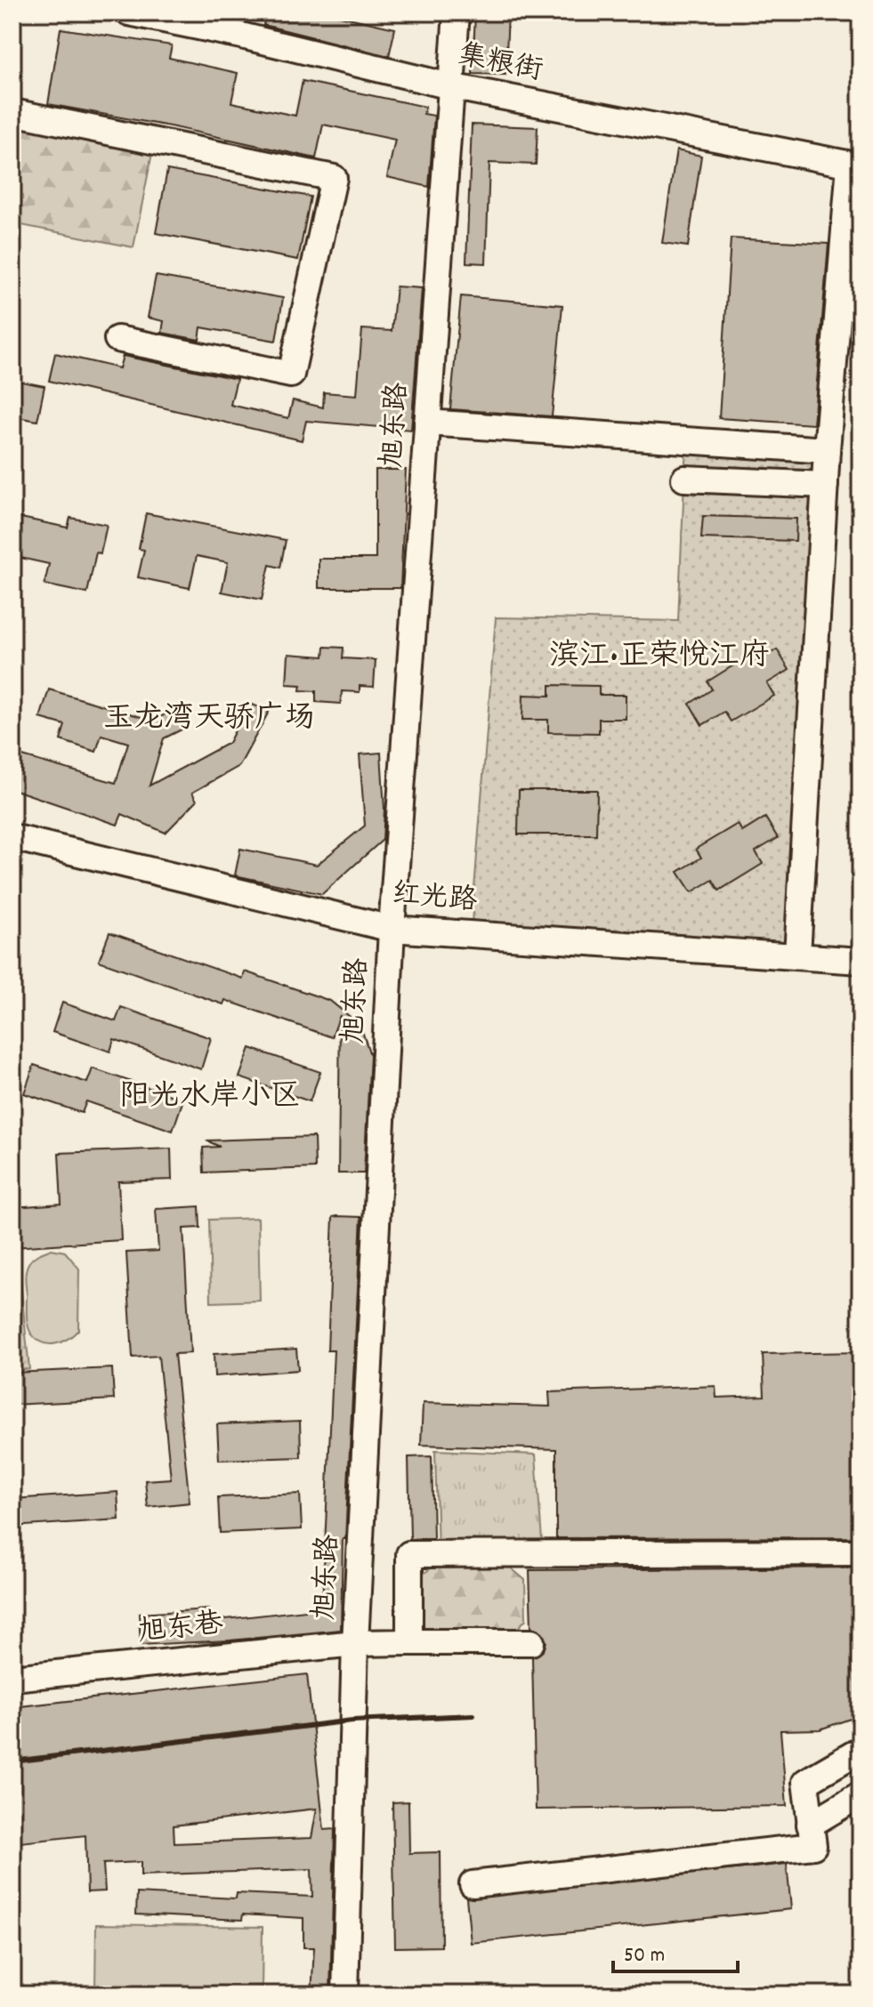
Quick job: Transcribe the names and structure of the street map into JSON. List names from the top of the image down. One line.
{"streets":{"street":["集粮街","旭东路","红光路","旭东巷"]},"crossings":[["集粮街","旭东路"],["旭东路","红光路"],["旭东路","旭东巷"]],"districts":["滨江•正荣悦江府","玉龙湾天骄广场","阳光水岸小区"],"scale_bar":"50 m"}
